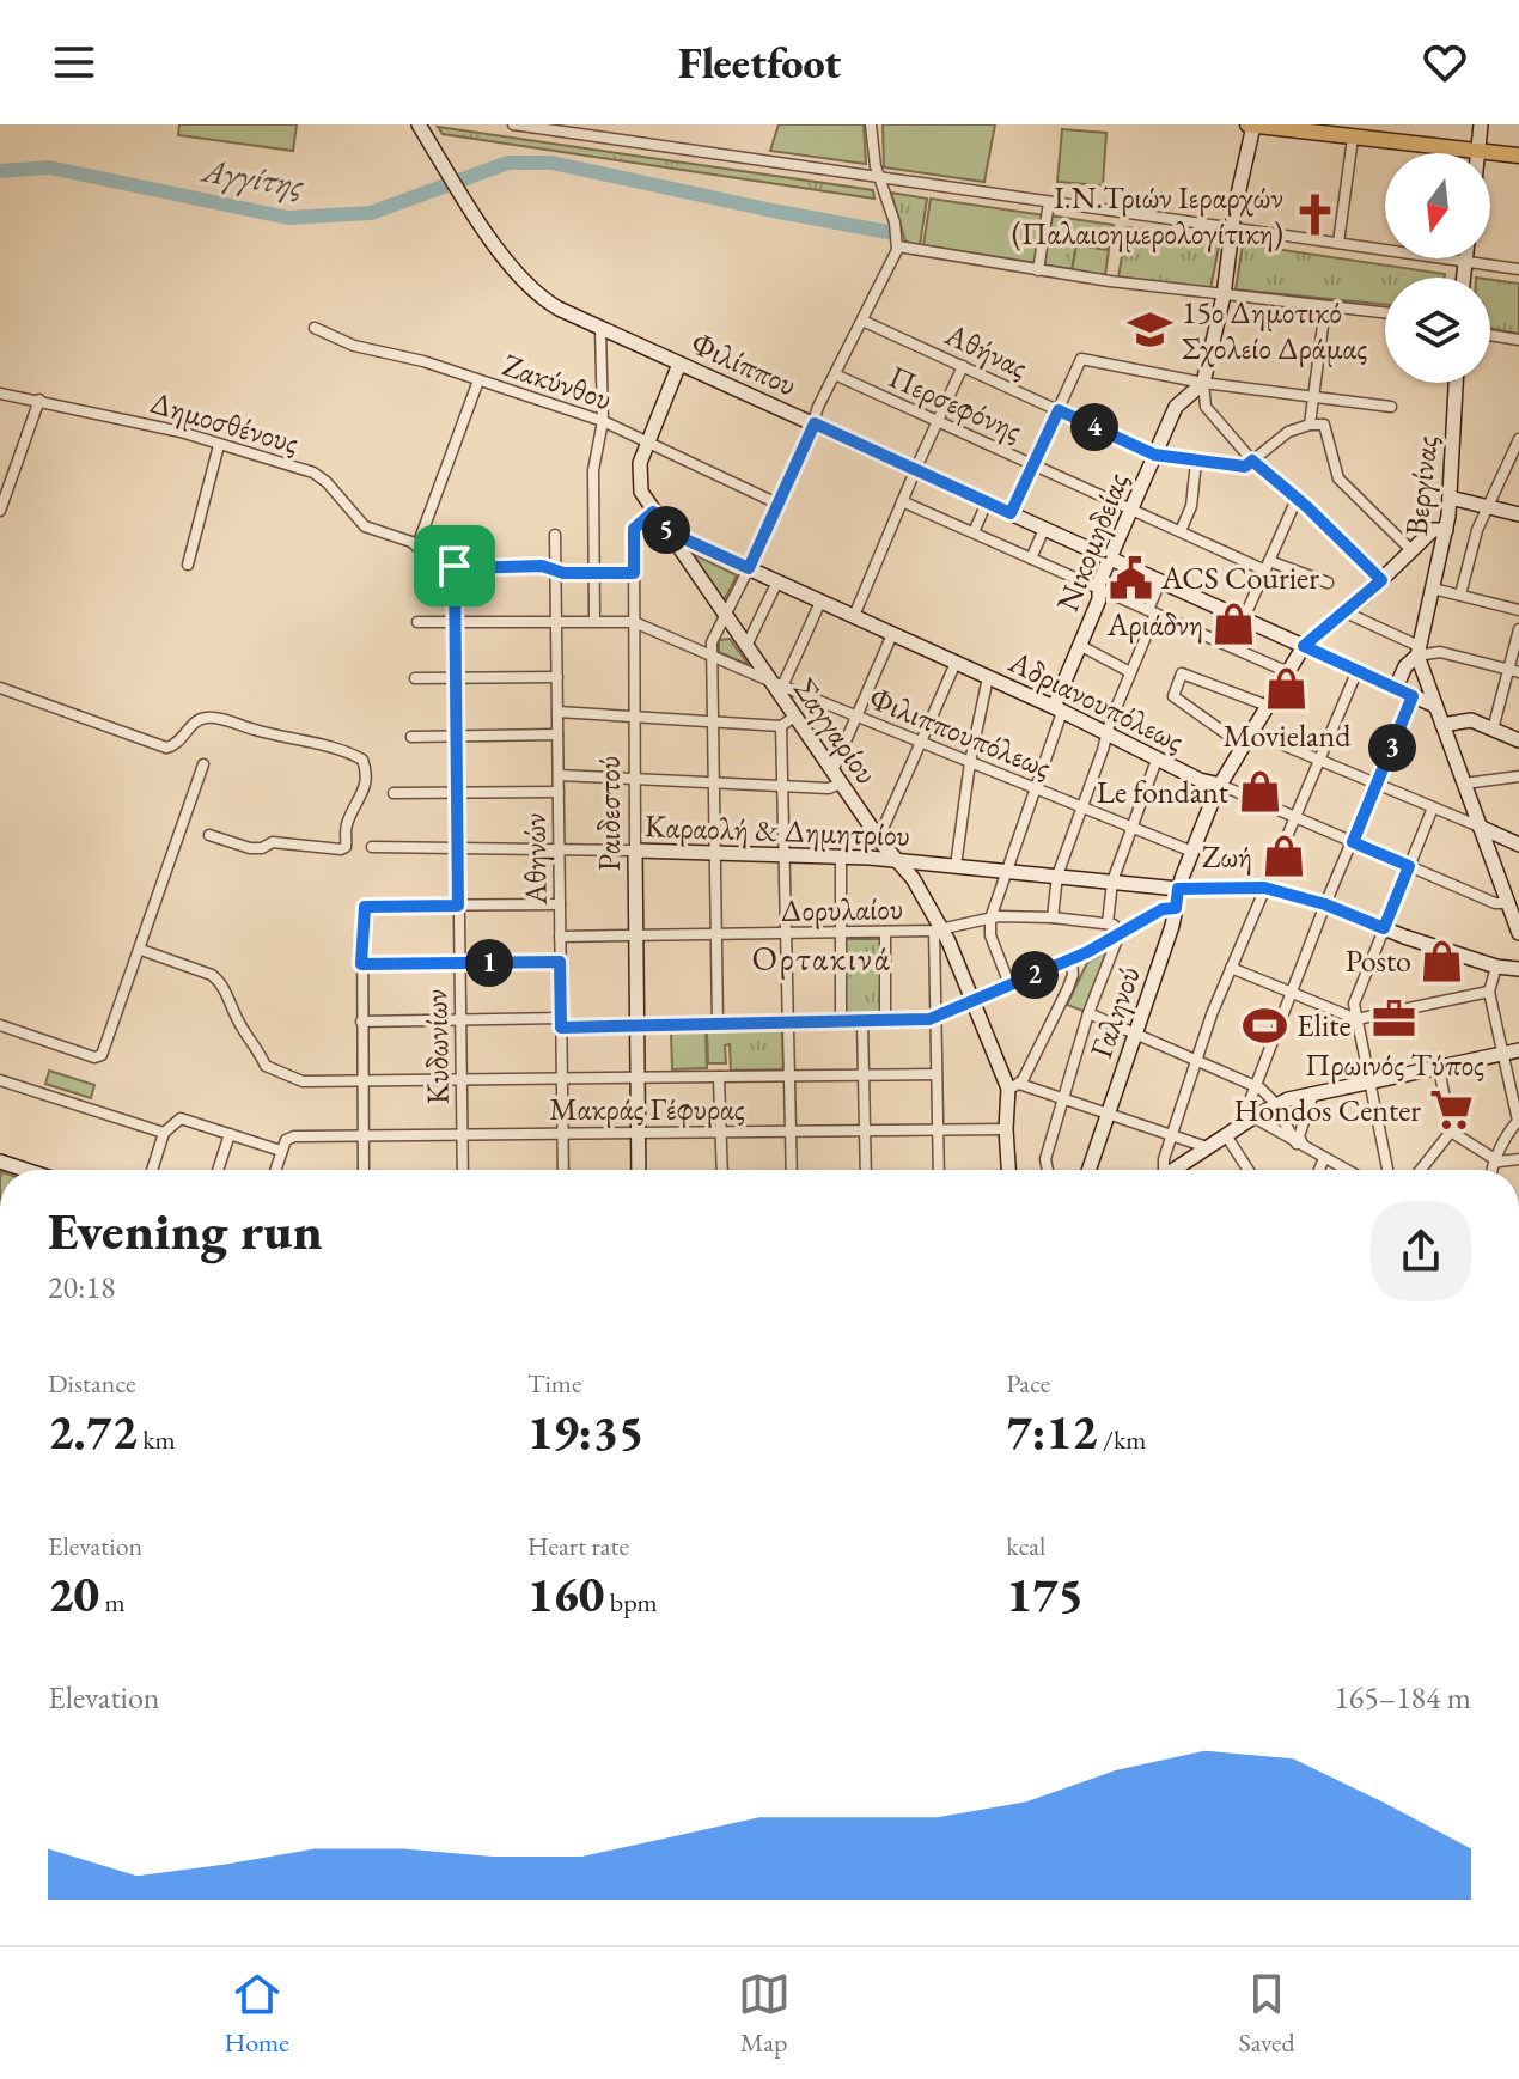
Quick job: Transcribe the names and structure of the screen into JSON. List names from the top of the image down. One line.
{"streets":{"street":["Αθήνας","Φιλίππου","Ζακύνθου","Περσεφόνης","Δημοσθένους","Βεργίνας","Νικομηδείας","Αδριανουπόλεως","Σαγγαρίου","Φιλιππουπόλεως","Ραιδεστού","Καραολή & Δημητρίου","Αθηνών","Δορυλαίου","Γαληνού","Κυδωνίων","Μακράς Γέφυρας"]},"crossings":[["Αθήνας","Νικομηδείας"],["Φιλίππου","Νικομηδείας"],["Φιλίππου","Σαγγαρίου"],["Φιλίππου","Γαληνού"],["Ζακύνθου","Σαγγαρίου"],["Περσεφόνης","Νικομηδείας"],["Δημοσθένους","Ραιδεστού"],["Δημοσθένους","Αθηνών"],["Δημοσθένους","Κυδωνίων"],["Βεργίνας","Γαληνού"],["Νικομηδείας","Αδριανουπόλεως"],["Νικομηδείας","Φιλιππουπόλεως"],["Νικομηδείας","Καραολή & Δημητρίου"],["Νικομηδείας","Δορυλαίου"],["Αδριανουπόλεως","Σαγγαρίου"],["Αδριανουπόλεως","Γαληνού"],["Σαγγαρίου","Φιλιππουπόλεως"],["Σαγγαρίου","Ραιδεστού"],["Σαγγαρίου","Καραολή & Δημητρίου"],["Σαγγαρίου","Δορυλαίου"],["Σαγγαρίου","Μακράς Γέφυρας"],["Φιλιππουπόλεως","Ραιδεστού"],["Φιλιππουπόλεως","Γαληνού"],["Ραιδεστού","Καραολή & Δημητρίου"],["Ραιδεστού","Δορυλαίου"],["Ραιδεστού","Μακράς Γέφυρας"],["Καραολή & Δημητρίου","Αθηνών"],["Καραολή & Δημητρίου","Γαληνού"],["Καραολή & Δημητρίου","Κυδωνίων"],["Αθηνών","Δορυλαίου"],["Αθηνών","Μακράς Γέφυρας"],["Κυδωνίων","Μακράς Γέφυρας"]],"districts":["Ορτακινά"],"water":["Αγγίτης"],"places":{"church":["Ι.Ν.Τριών Ιεραρχών (Παλαιοημερολογίτικη)"],"school or university":["15ο Δημοτικό Σχολείο Δράμας"],"public building":["ACS Courier"],"shop":["Αριάδνη","Movieland","Le fondant","Ζωή","Posto"],"office":["Πρωινός Τύπος"],"sports":["Elite"],"supermarket":["Hondos Center"]},"north":"bottom","page":{"header":"Fleetfoot","pins":["4","5","3","1","2"],"heading":["Evening run","20:18"],"stats":[["Distance","2.72 km"],["Time","19:35"],["Pace","7:12 /km"],["Elevation","20 m"],["Heart rate","160 bpm"],["kcal","175"]],"chart":["Elevation","165–184 m"],"tabs":["Home","Map","Saved"]}}
